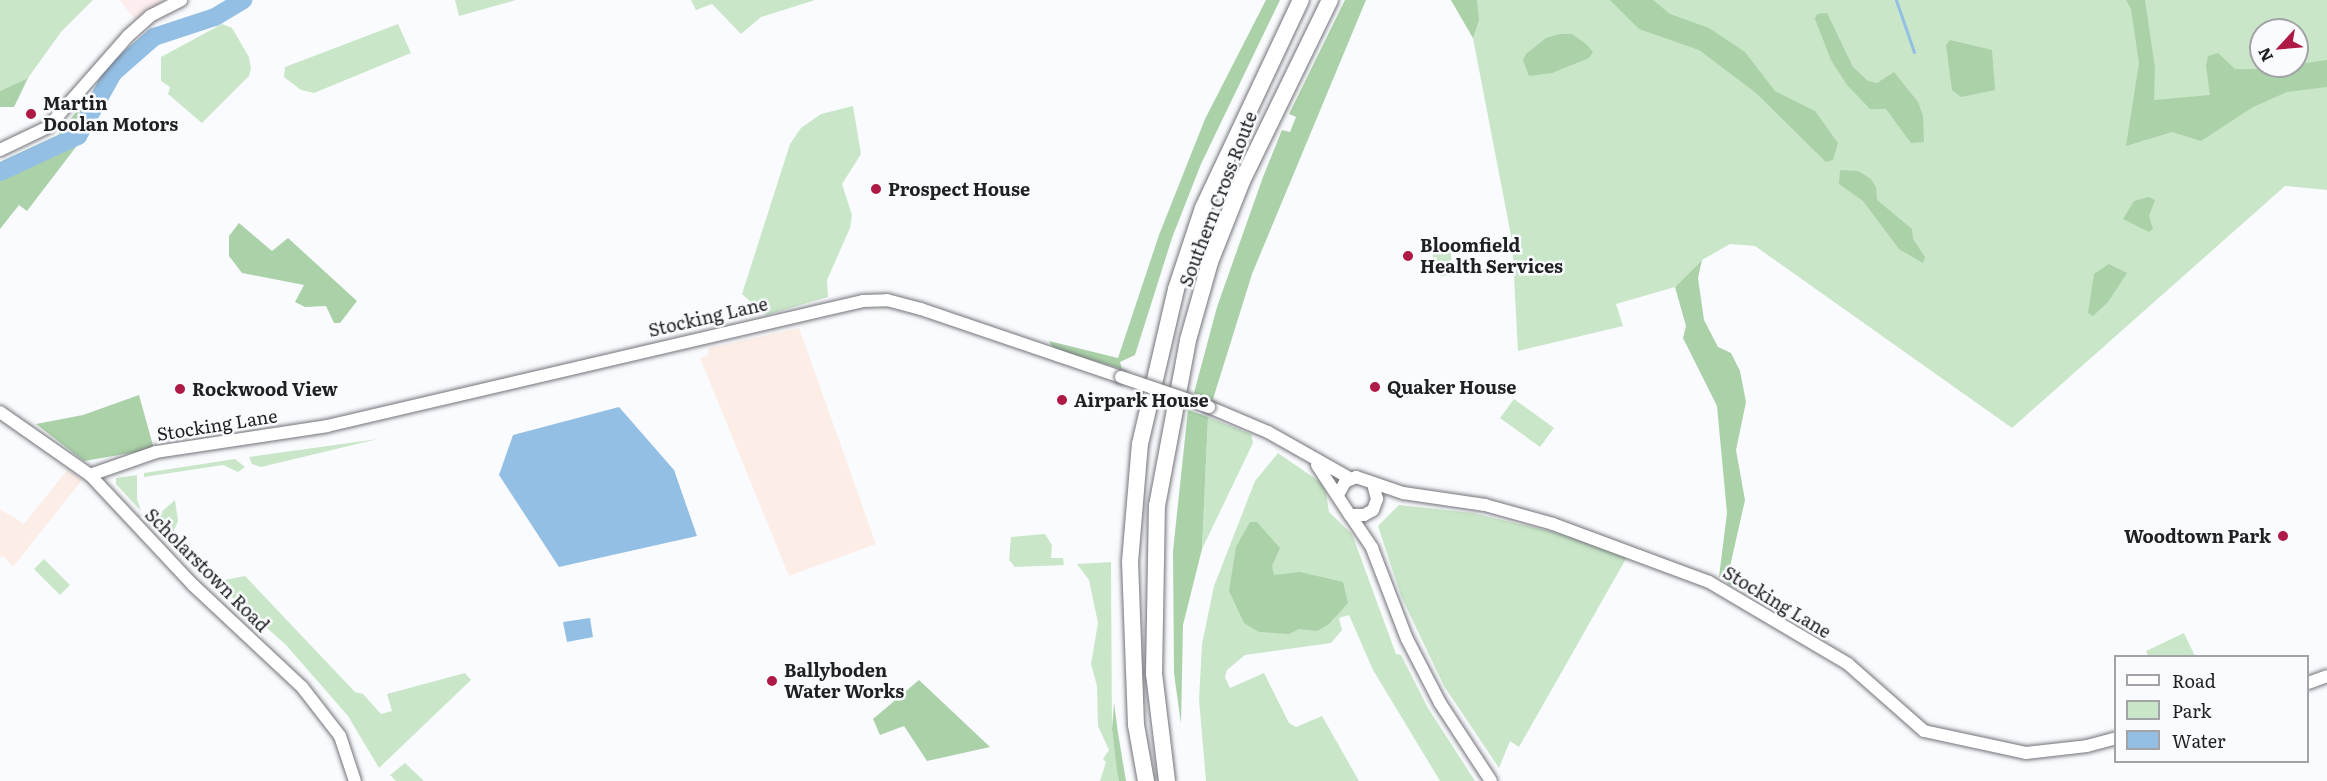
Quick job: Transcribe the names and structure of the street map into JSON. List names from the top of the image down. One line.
{"streets":{"highway":["Southern Cross Route"],"main road":["Stocking Lane","Scholarstown Road"]},"crossings":[["Stocking Lane","Scholarstown Road"]],"places":["Martin Doolan Motors","Prospect House","Bloomfield Health Services","Quaker House","Rockwood View","Airpark House","Woodtown Park","Ballyboden Water Works"],"legend":["Road","Park","Water"],"north":"bottom left"}
